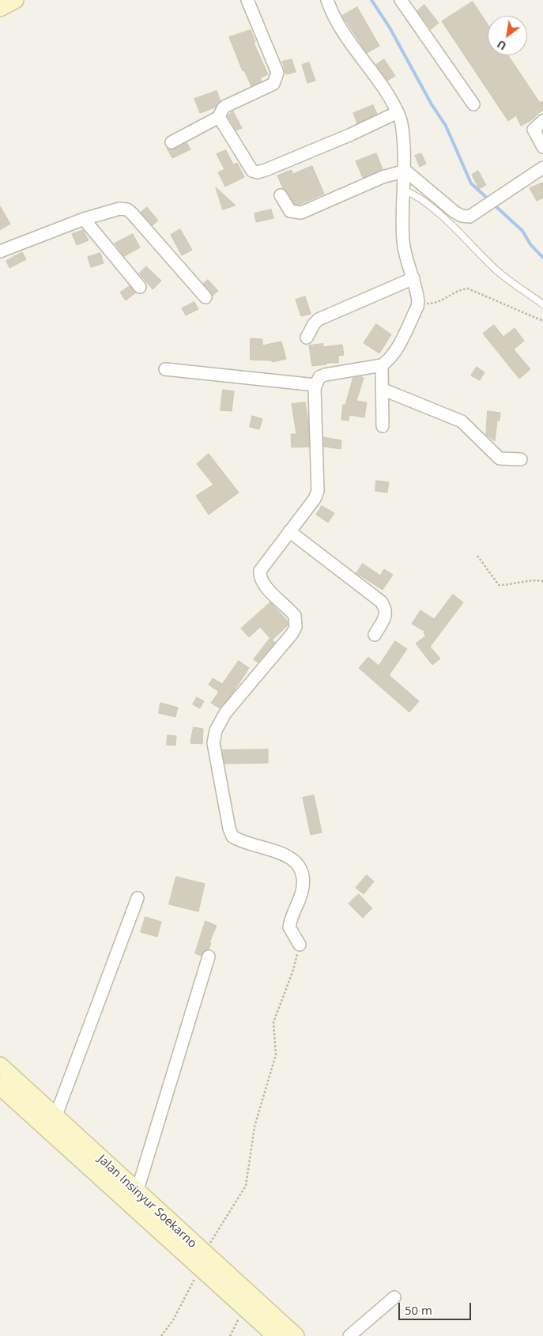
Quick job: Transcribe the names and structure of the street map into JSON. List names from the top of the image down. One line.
{"streets":{"main road":["Jalan Insinyur Soekarno"]},"scale_bar":"50 m","north":"bottom left"}
